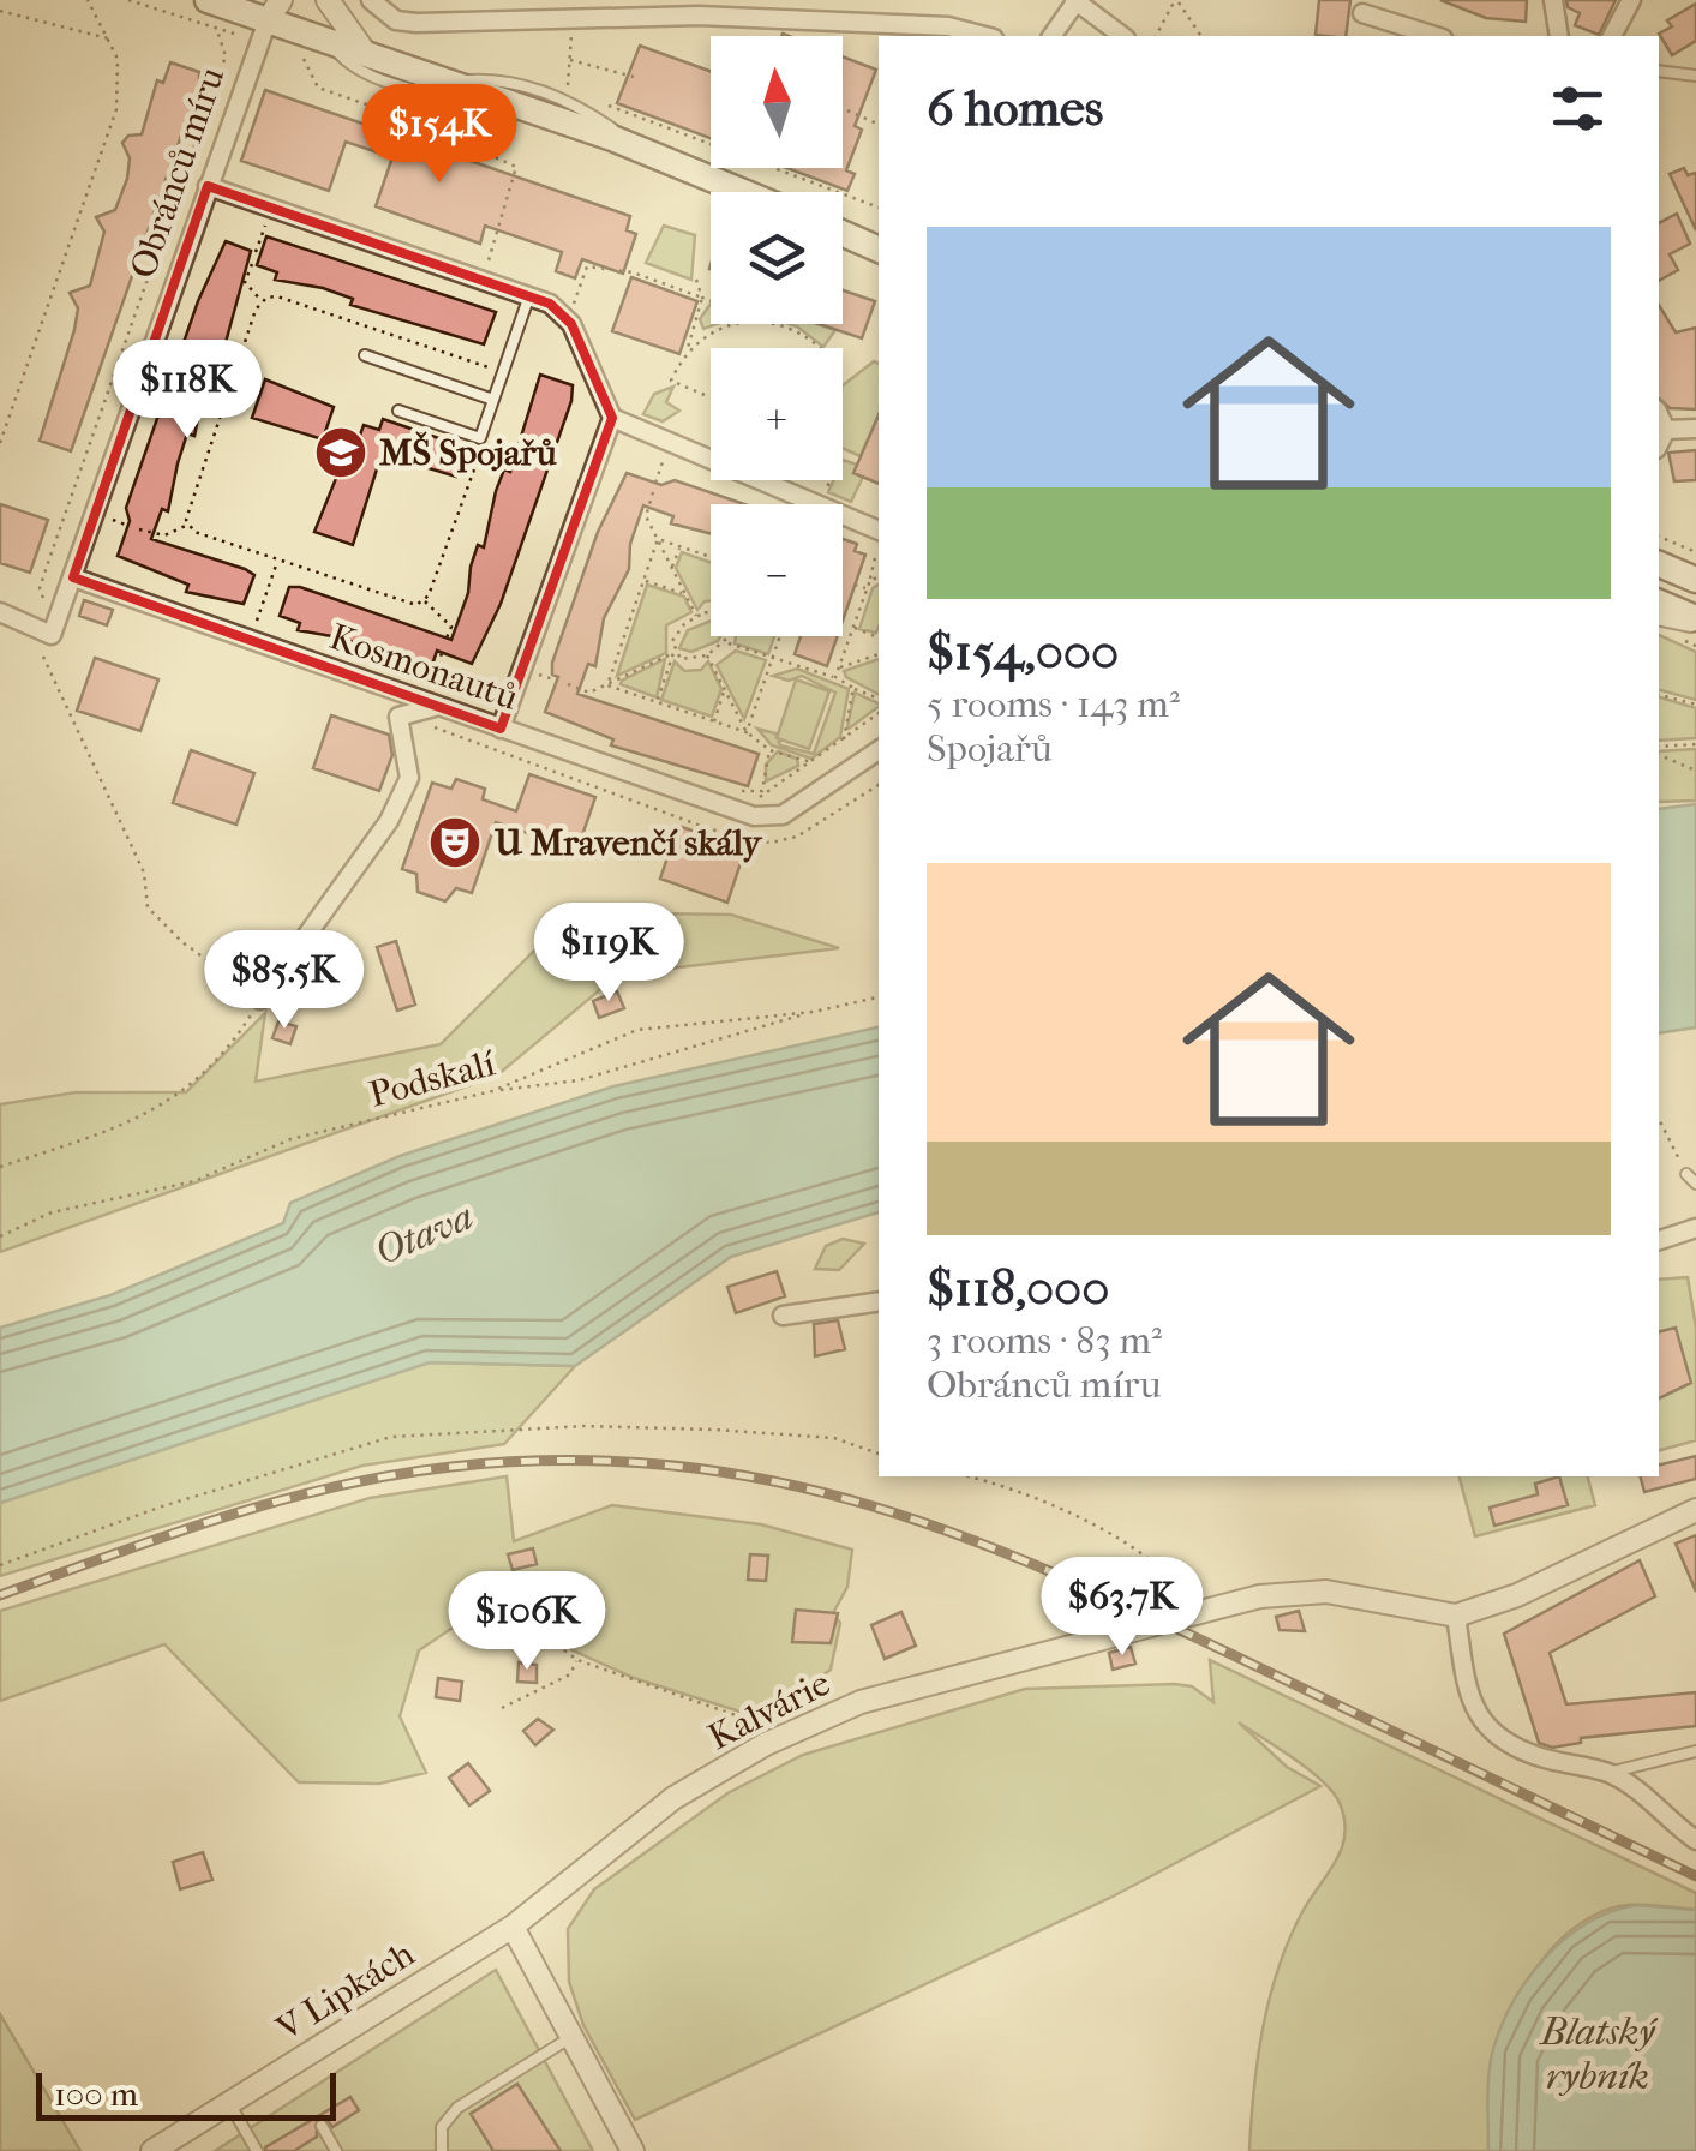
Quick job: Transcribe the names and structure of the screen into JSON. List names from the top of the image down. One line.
{"streets":{"street":["Obránců míru","Kosmonautů","Kalvárie","V Lipkách"],"path":["Podskalí"]},"crossings":[["Obránců míru","Kosmonautů"],["Kalvárie","V Lipkách"]],"water":["Otava","Blatský rybník"],"places":{"school or university":["MŠ Spojařů"],"theatre":["U Mravenčí skály"]},"scale_bar":"100 m","north":"top","page":{"map_buttons":["+","−"],"heading":"6 homes","price":["$154K","$118K","$119K","$85.5K","$63.7K","$106K"],"list":[{"name":"$154,000","note":"5 rooms · 143 m² · Spojařů"},{"name":"$118,000","note":"3 rooms · 83 m² · Obránců míru"}],"scale":"100 m"}}
